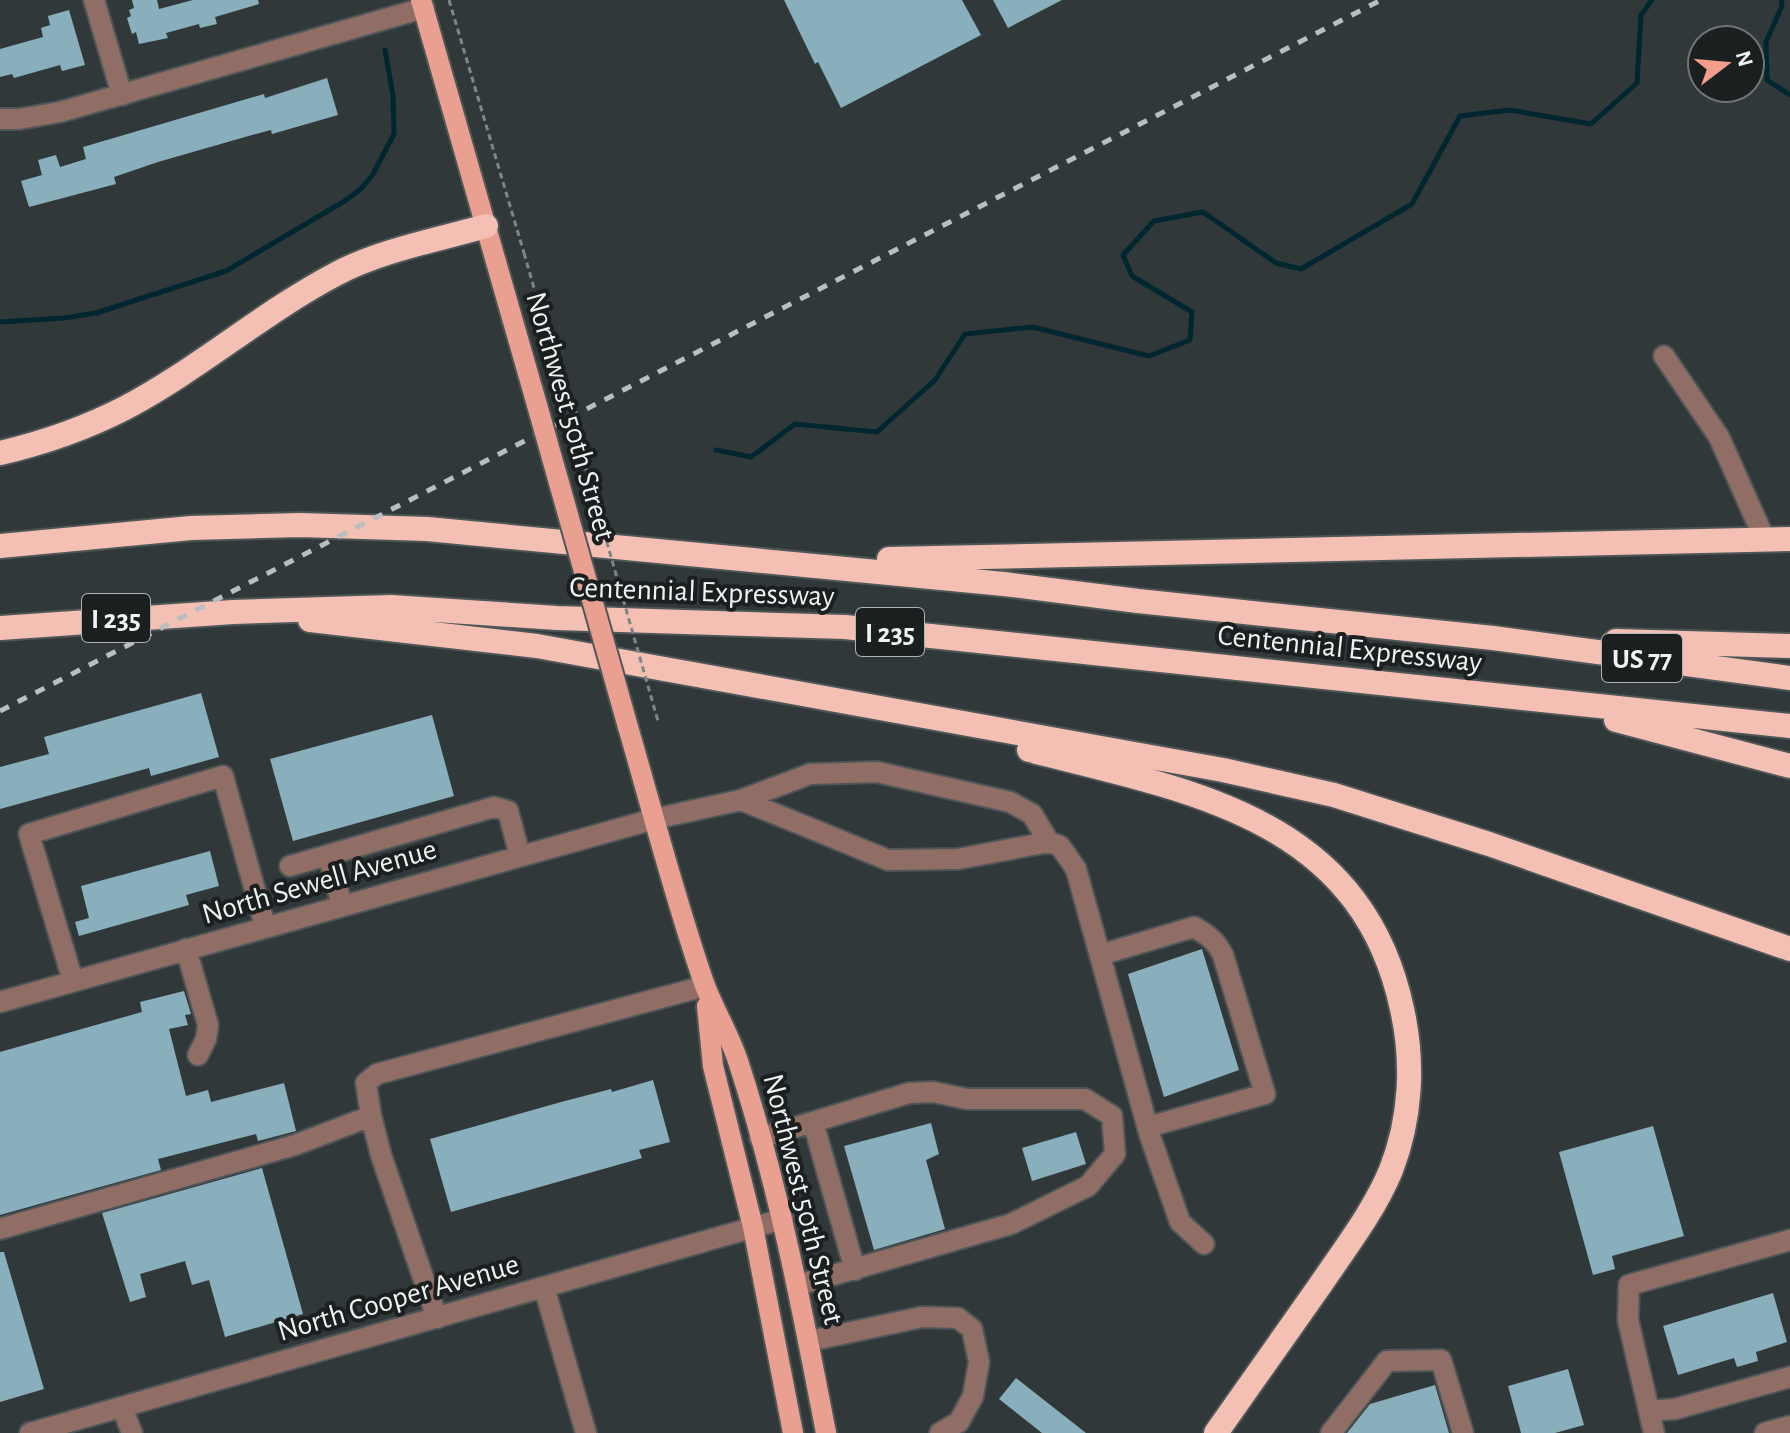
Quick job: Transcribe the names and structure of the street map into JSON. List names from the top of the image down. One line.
{"streets":{"highway":["Centennial Expressway","I 235","US 77"],"main road":["Northwest 50th Street"],"street":["North Sewell Avenue","North Cooper Avenue"]},"crossings":[["Northwest 50th Street","North Sewell Avenue"],["Northwest 50th Street","North Cooper Avenue"],["Centennial Expressway","US 77"]],"north":"right"}
